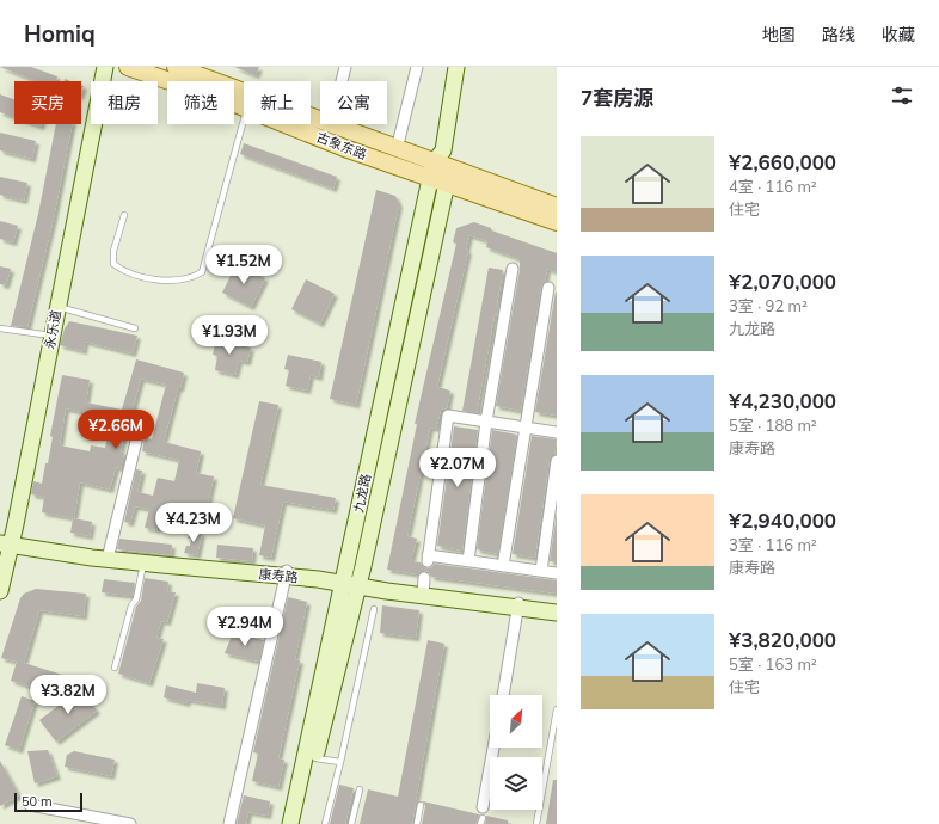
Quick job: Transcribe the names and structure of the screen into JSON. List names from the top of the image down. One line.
{"streets":{"main road":["古象东路"],"street":["永乐道","九龙路","康寿路"]},"crossings":[["古象东路","九龙路"],["永乐道","康寿路"],["九龙路","康寿路"]],"scale_bar":"50 m","north":"top right","page":{"header":"Homiq","nav":["地图","路线","收藏"],"heading":"7套房源","chip":["买房","租房","筛选","新上","公寓"],"list":[{"name":"¥2,660,000","note":"4室 · 116 m² · 住宅"},{"name":"¥2,070,000","note":"3室 · 92 m² · 九龙路"},{"name":"¥4,230,000","note":"5室 · 188 m² · 康寿路"},{"name":"¥2,940,000","note":"3室 · 116 m² · 康寿路"},{"name":"¥3,820,000","note":"5室 · 163 m² · 住宅"}],"price":["¥1.52M","¥1.93M","¥2.66M","¥2.07M","¥4.23M","¥2.94M","¥3.82M"],"scale":"50 m"}}
